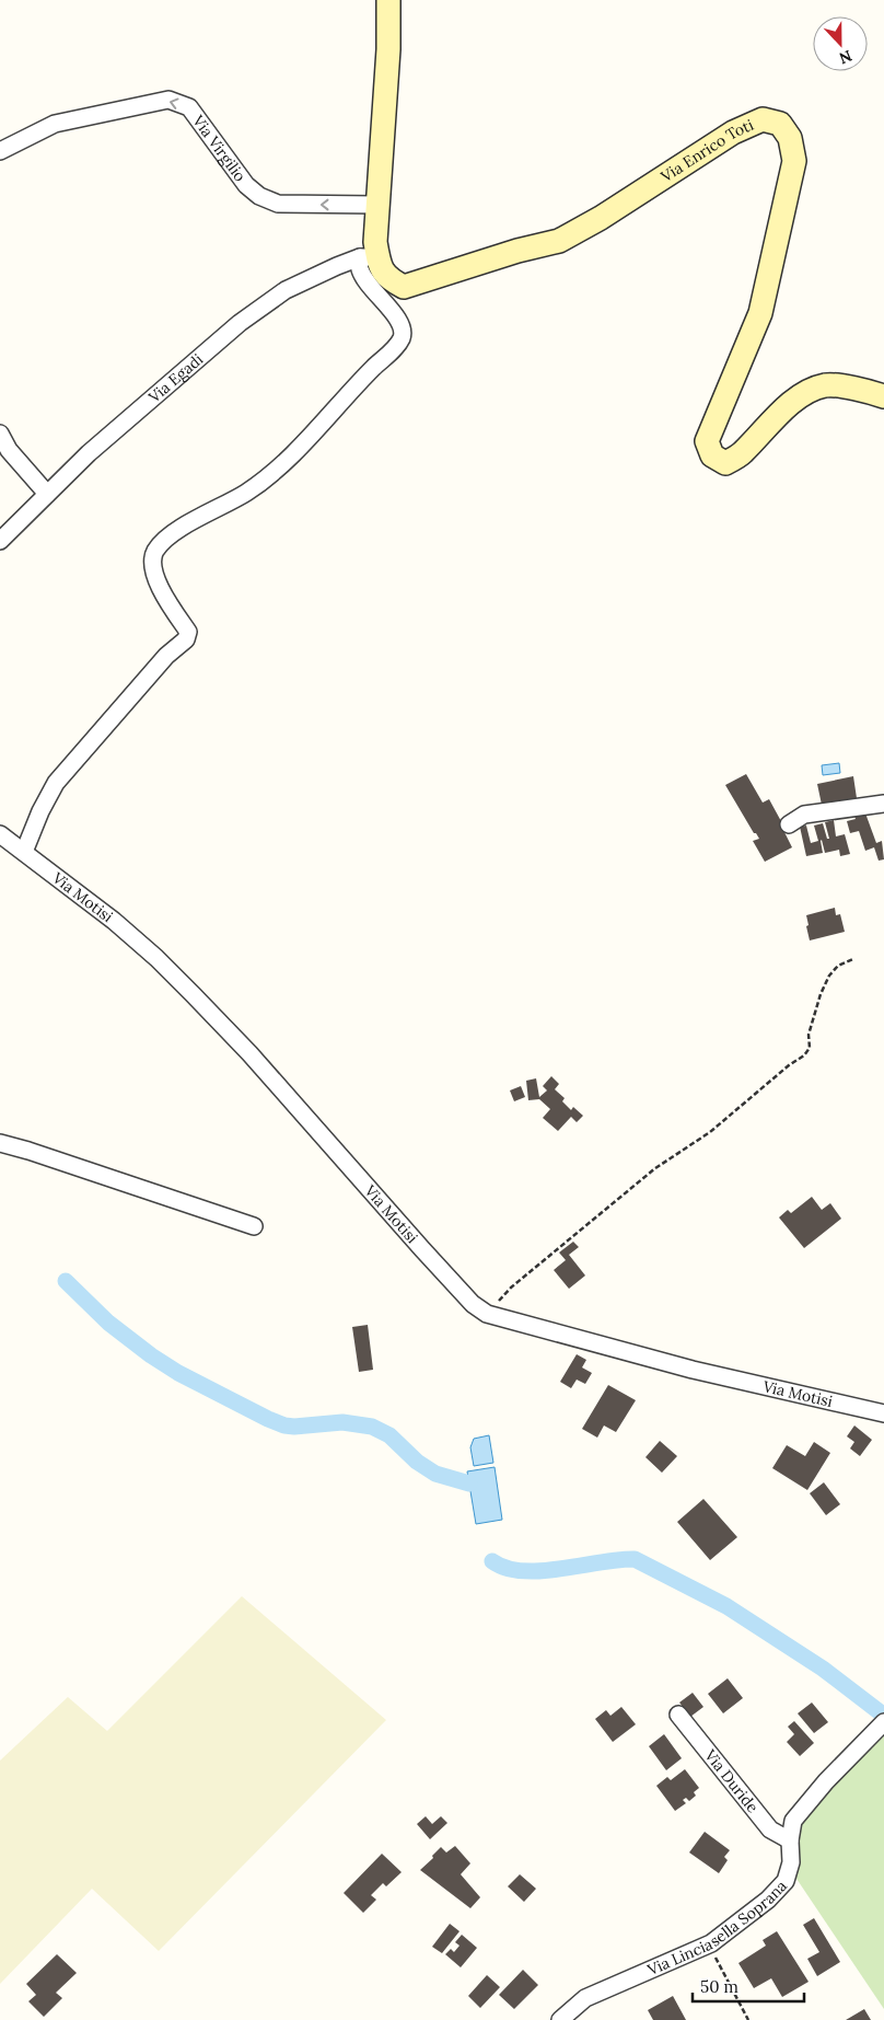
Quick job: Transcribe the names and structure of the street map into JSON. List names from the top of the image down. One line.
{"streets":{"main road":["Via Enrico Toti"],"street":["Via Virgilio","Via Egadi","Via Motisi","Via Duride","Via Linciasella Soprana"]},"crossings":[["Via Virgilio","Via Enrico Toti"],["Via Enrico Toti","Via Egadi"],["Via Duride","Via Linciasella Soprana"]],"one_way":["Via Virgilio"],"scale_bar":"50 m","north":"bottom"}
